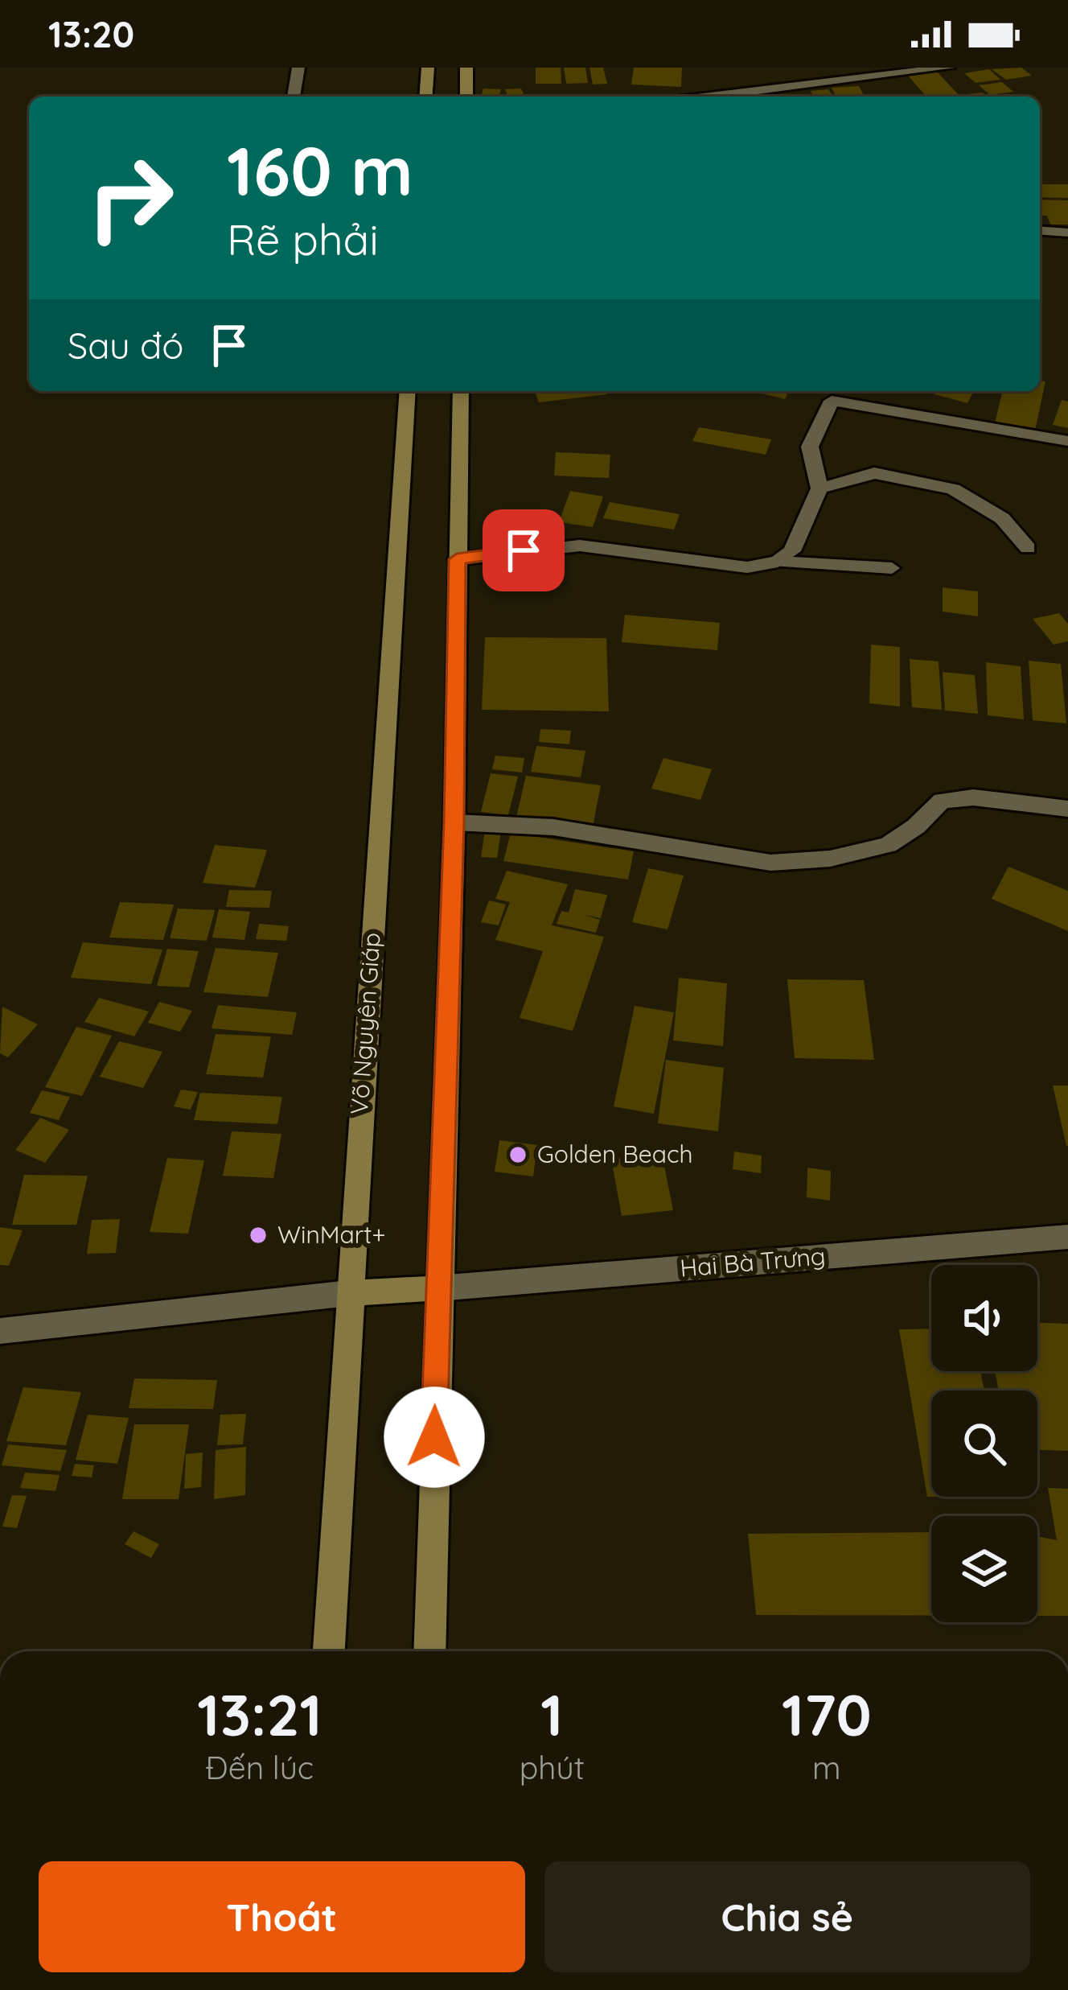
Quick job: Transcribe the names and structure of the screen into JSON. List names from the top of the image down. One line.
{"streets":{"main road":["Võ Nguyên Giáp"],"street":["Hai Bà Trưng"]},"places":["Golden Beach","WinMart+"],"page":{"status":"13:20","turn":["160 m","Rẽ phải"],"then":"Sau đó","eta":["13:21","Đến lúc","1","phút","170","m"],"buttons":["Thoát","Chia sẻ"]}}
